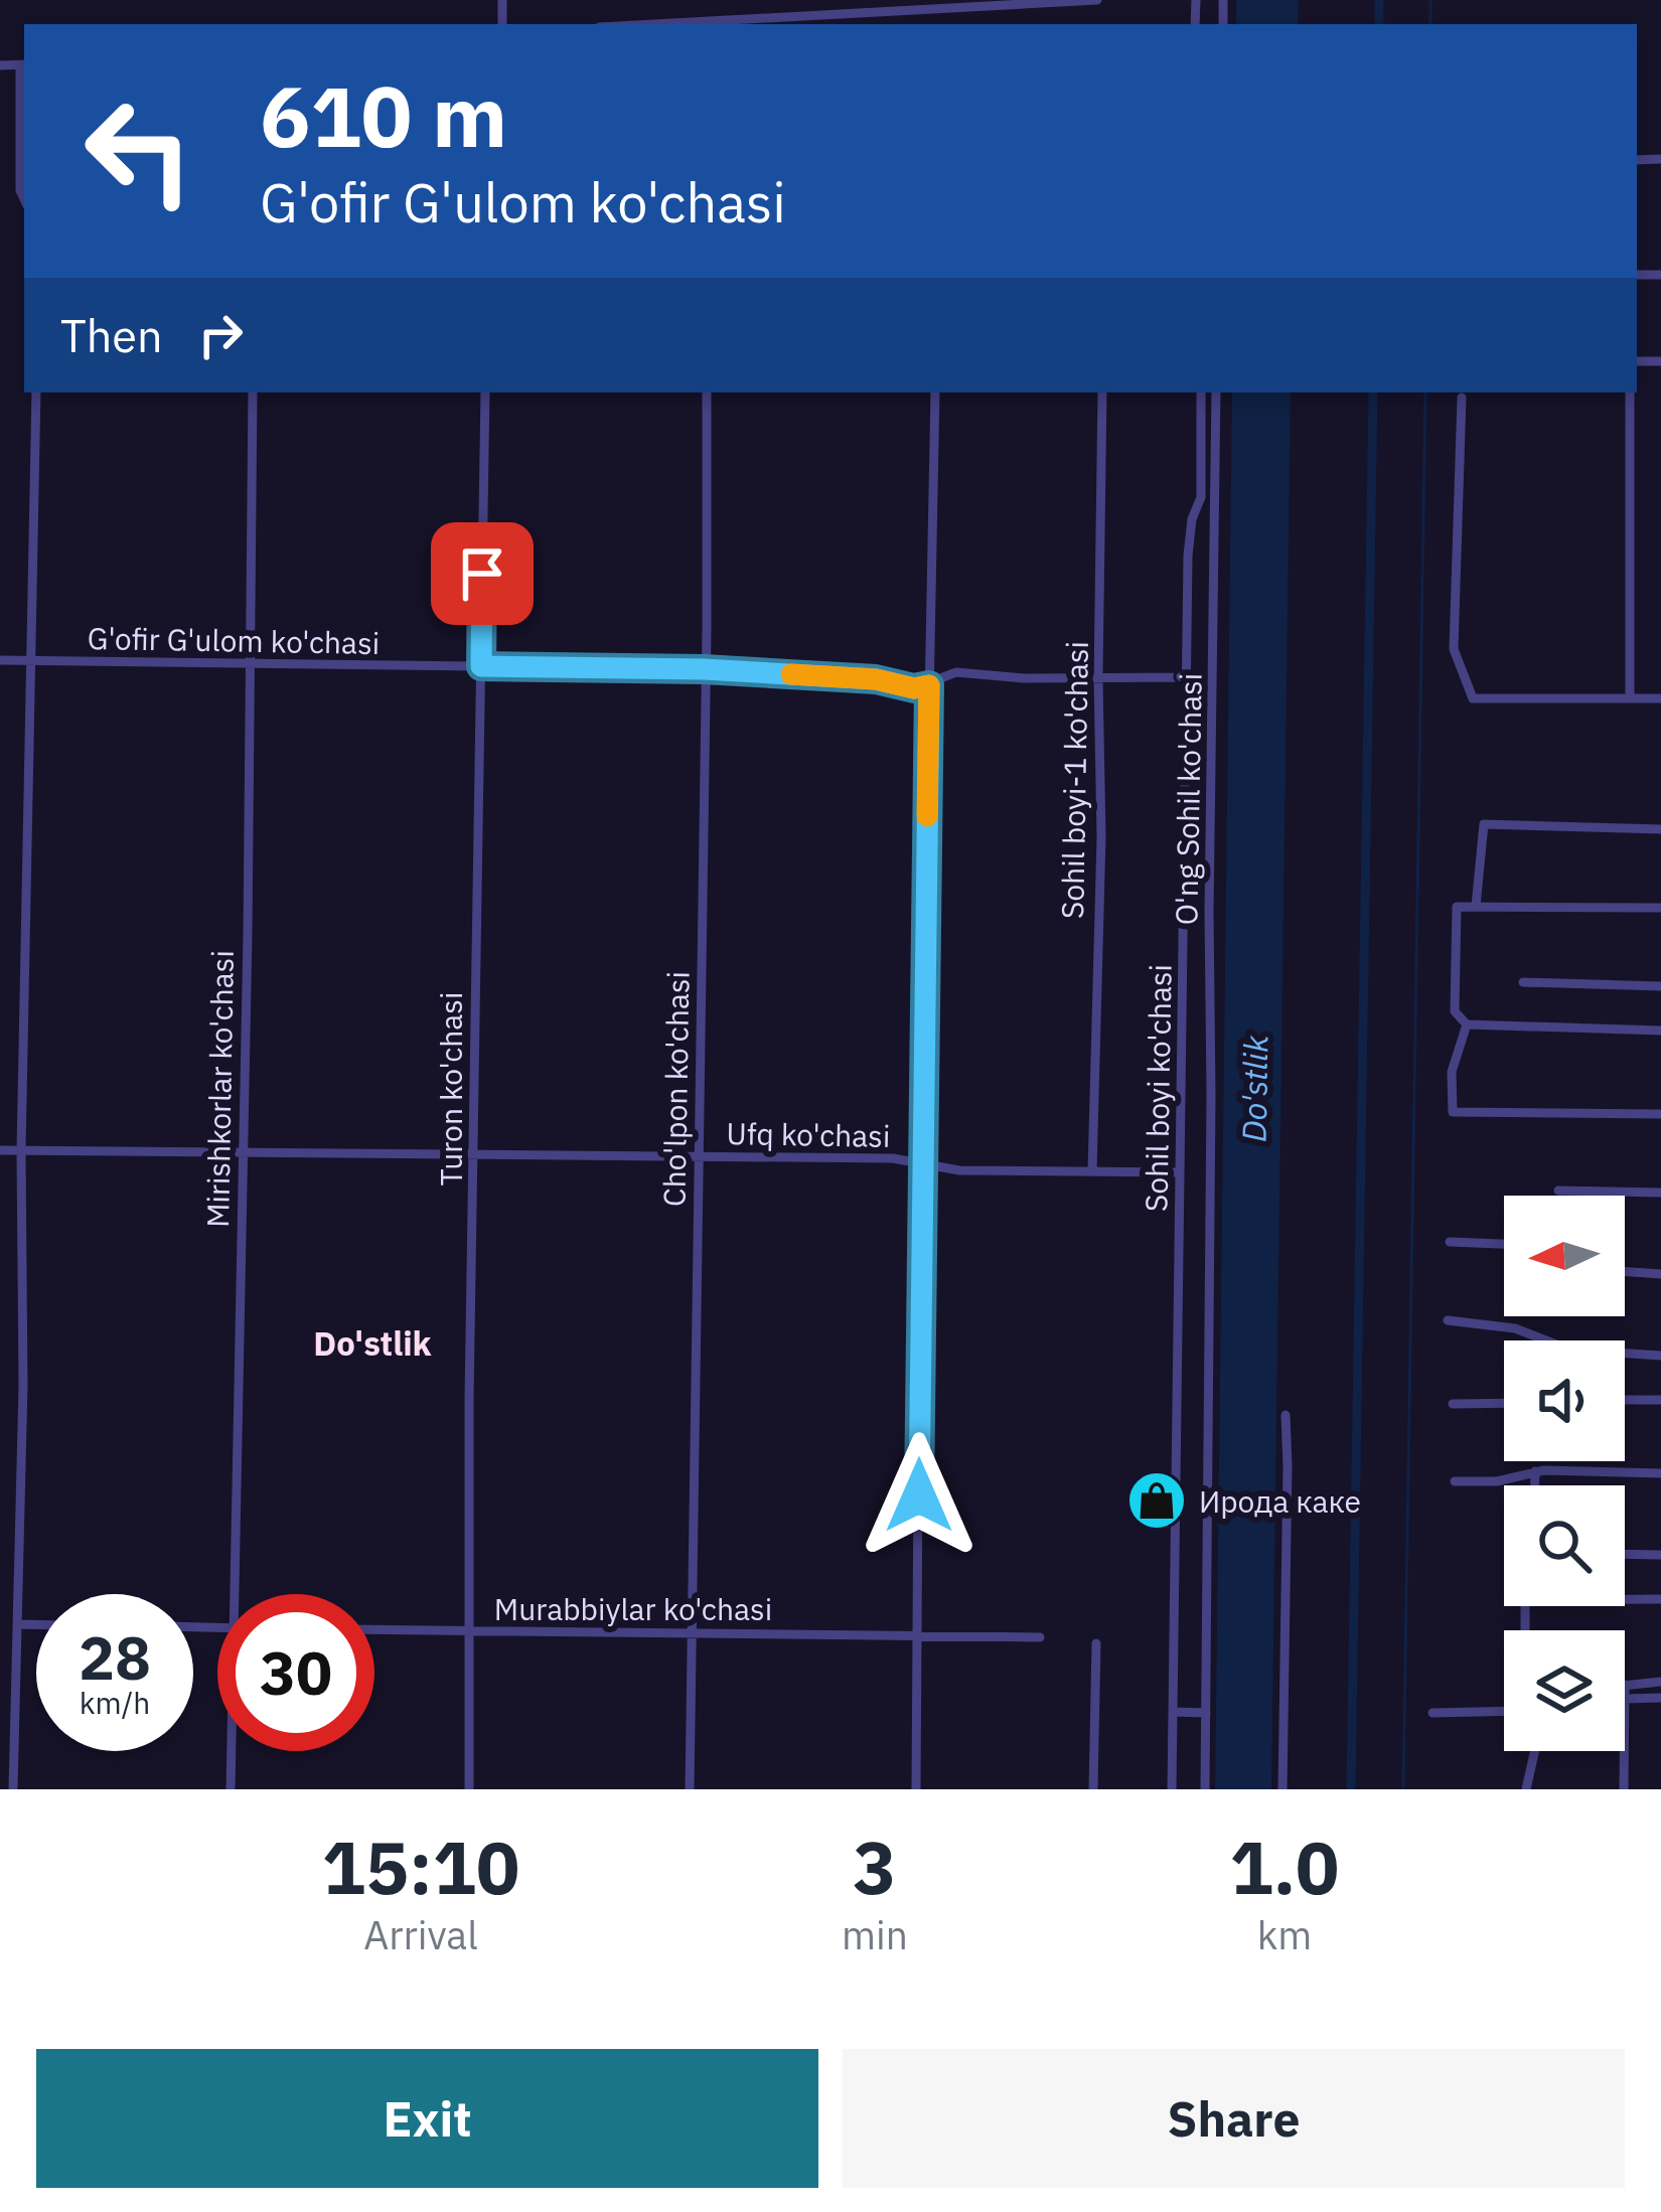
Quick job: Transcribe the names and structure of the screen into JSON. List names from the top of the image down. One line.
{"streets":{"street":["G'ofir G'ulom ko'chasi","Sohil boyi-1 ko'chasi","O'ng Sohil ko'chasi","Sohil boyi ko'chasi","Mirishkorlar ko'chasi","Turon ko'chasi","Cho'lpon ko'chasi","Ufq ko'chasi","Murabbiylar ko'chasi"]},"crossings":[["G'ofir G'ulom ko'chasi","Sohil boyi-1 ko'chasi"],["G'ofir G'ulom ko'chasi","Sohil boyi ko'chasi"],["G'ofir G'ulom ko'chasi","Mirishkorlar ko'chasi"],["G'ofir G'ulom ko'chasi","Turon ko'chasi"],["G'ofir G'ulom ko'chasi","Cho'lpon ko'chasi"],["Sohil boyi-1 ko'chasi","Ufq ko'chasi"],["Sohil boyi ko'chasi","Ufq ko'chasi"],["Mirishkorlar ko'chasi","Ufq ko'chasi"],["Turon ko'chasi","Ufq ko'chasi"],["Turon ko'chasi","Murabbiylar ko'chasi"],["Cho'lpon ko'chasi","Ufq ko'chasi"],["Cho'lpon ko'chasi","Murabbiylar ko'chasi"]],"districts":["Do'stlik"],"water":["Do'stlik"],"places":{"shop":["Ирода каке"]},"north":"left","page":{"turn":["610 m","G'ofir G'ulom ko'chasi"],"then":"Then","speed":"28 km/h","limit":"30","eta":["15:10","Arrival","3","min","1.0","km"],"buttons":["Exit","Share"]}}
